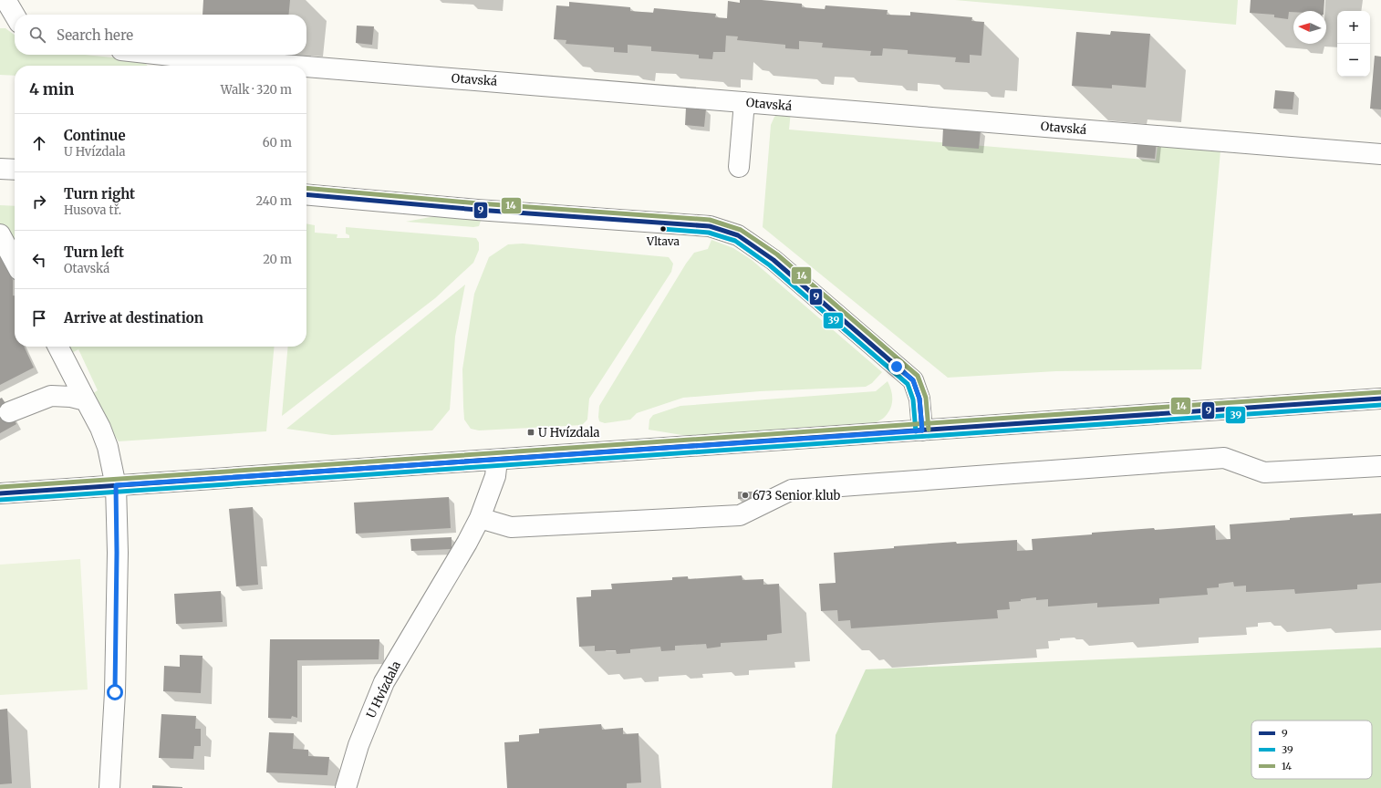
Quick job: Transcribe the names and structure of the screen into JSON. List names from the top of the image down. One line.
{"streets":{"street":["Otavská","U Hvízdala"]},"places":{"other":["Vltava","673 Senior klub"],"transit":["U Hvízdala"]},"lines":["transit line 14","transit line 9","transit line 39"],"legend":["9","39","14"],"north":"left","page":{"map_buttons":["+","−"],"search":"Search here","heading":["4 min","Walk · 320 m"],"list":[["Continue","U Hvízdala","60 m"],["Turn right","Husova tř.","240 m"],["Turn left","Otavská","20 m"],"Arrive at destination"]}}
